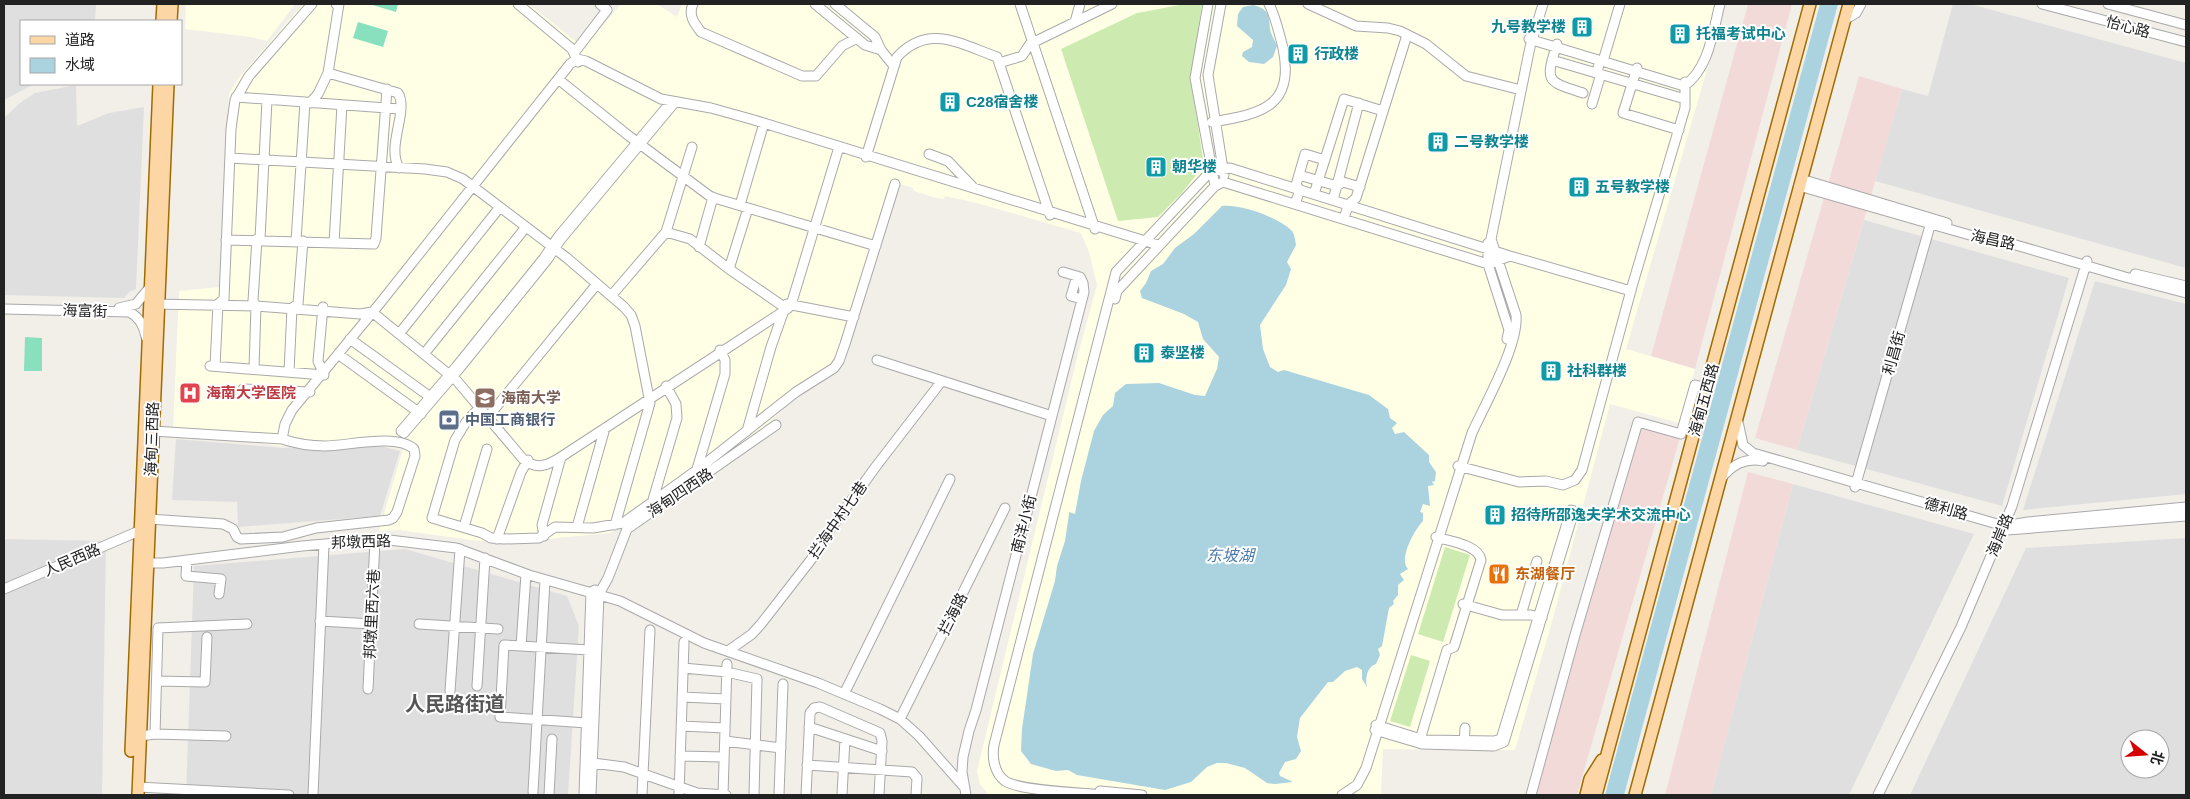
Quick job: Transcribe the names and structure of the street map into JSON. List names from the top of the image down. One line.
{"streets":{"main road":["海甸五西路","海甸三西路"],"street":["怡心路","海昌路","海富街","利昌街","海甸四西路","德利路","拦海中村七巷","南洋小街","海岸路","邦墩西路","人民西路","邦墩里西六巷","拦海路"]},"crossings":[["海昌路","利昌街"],["海昌路","海岸路"],["海富街","海甸三西路"],["利昌街","德利路"],["海甸三西路","邦墩西路"],["海甸三西路","人民西路"],["海甸四西路","南洋小街"],["海甸四西路","邦墩西路"],["德利路","海岸路"],["拦海中村七巷","南洋小街"],["南洋小街","邦墩西路"],["南洋小街","拦海路"],["邦墩西路","邦墩里西六巷"]],"districts":["人民路街道"],"water":["东坡湖"],"places":{"building":["九号教学楼","托福考试中心","行政楼","C28宿舍楼","二号教学楼","朝华楼","五号教学楼","泰坚楼","社科群楼","招待所邵逸夫学术交流中心"],"hospital":["海南大学医院"],"school or university":["海南大学"],"bank":["中国工商银行"],"restaurant":["东湖餐厅"]},"legend":["道路","水域"],"north":"right"}
